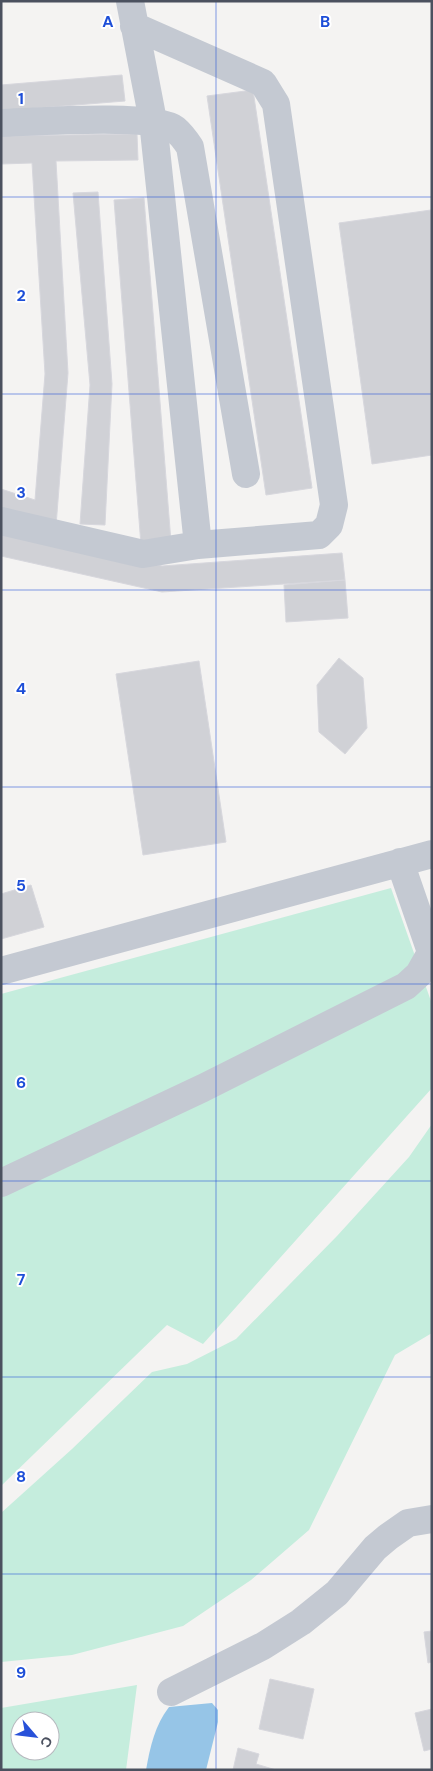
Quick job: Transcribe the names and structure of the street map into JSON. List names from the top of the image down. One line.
{"north":"bottom right","grid":{"columns":["A","B"],"rows":["1","2","3","4","5","6","7","8","9"]}}
